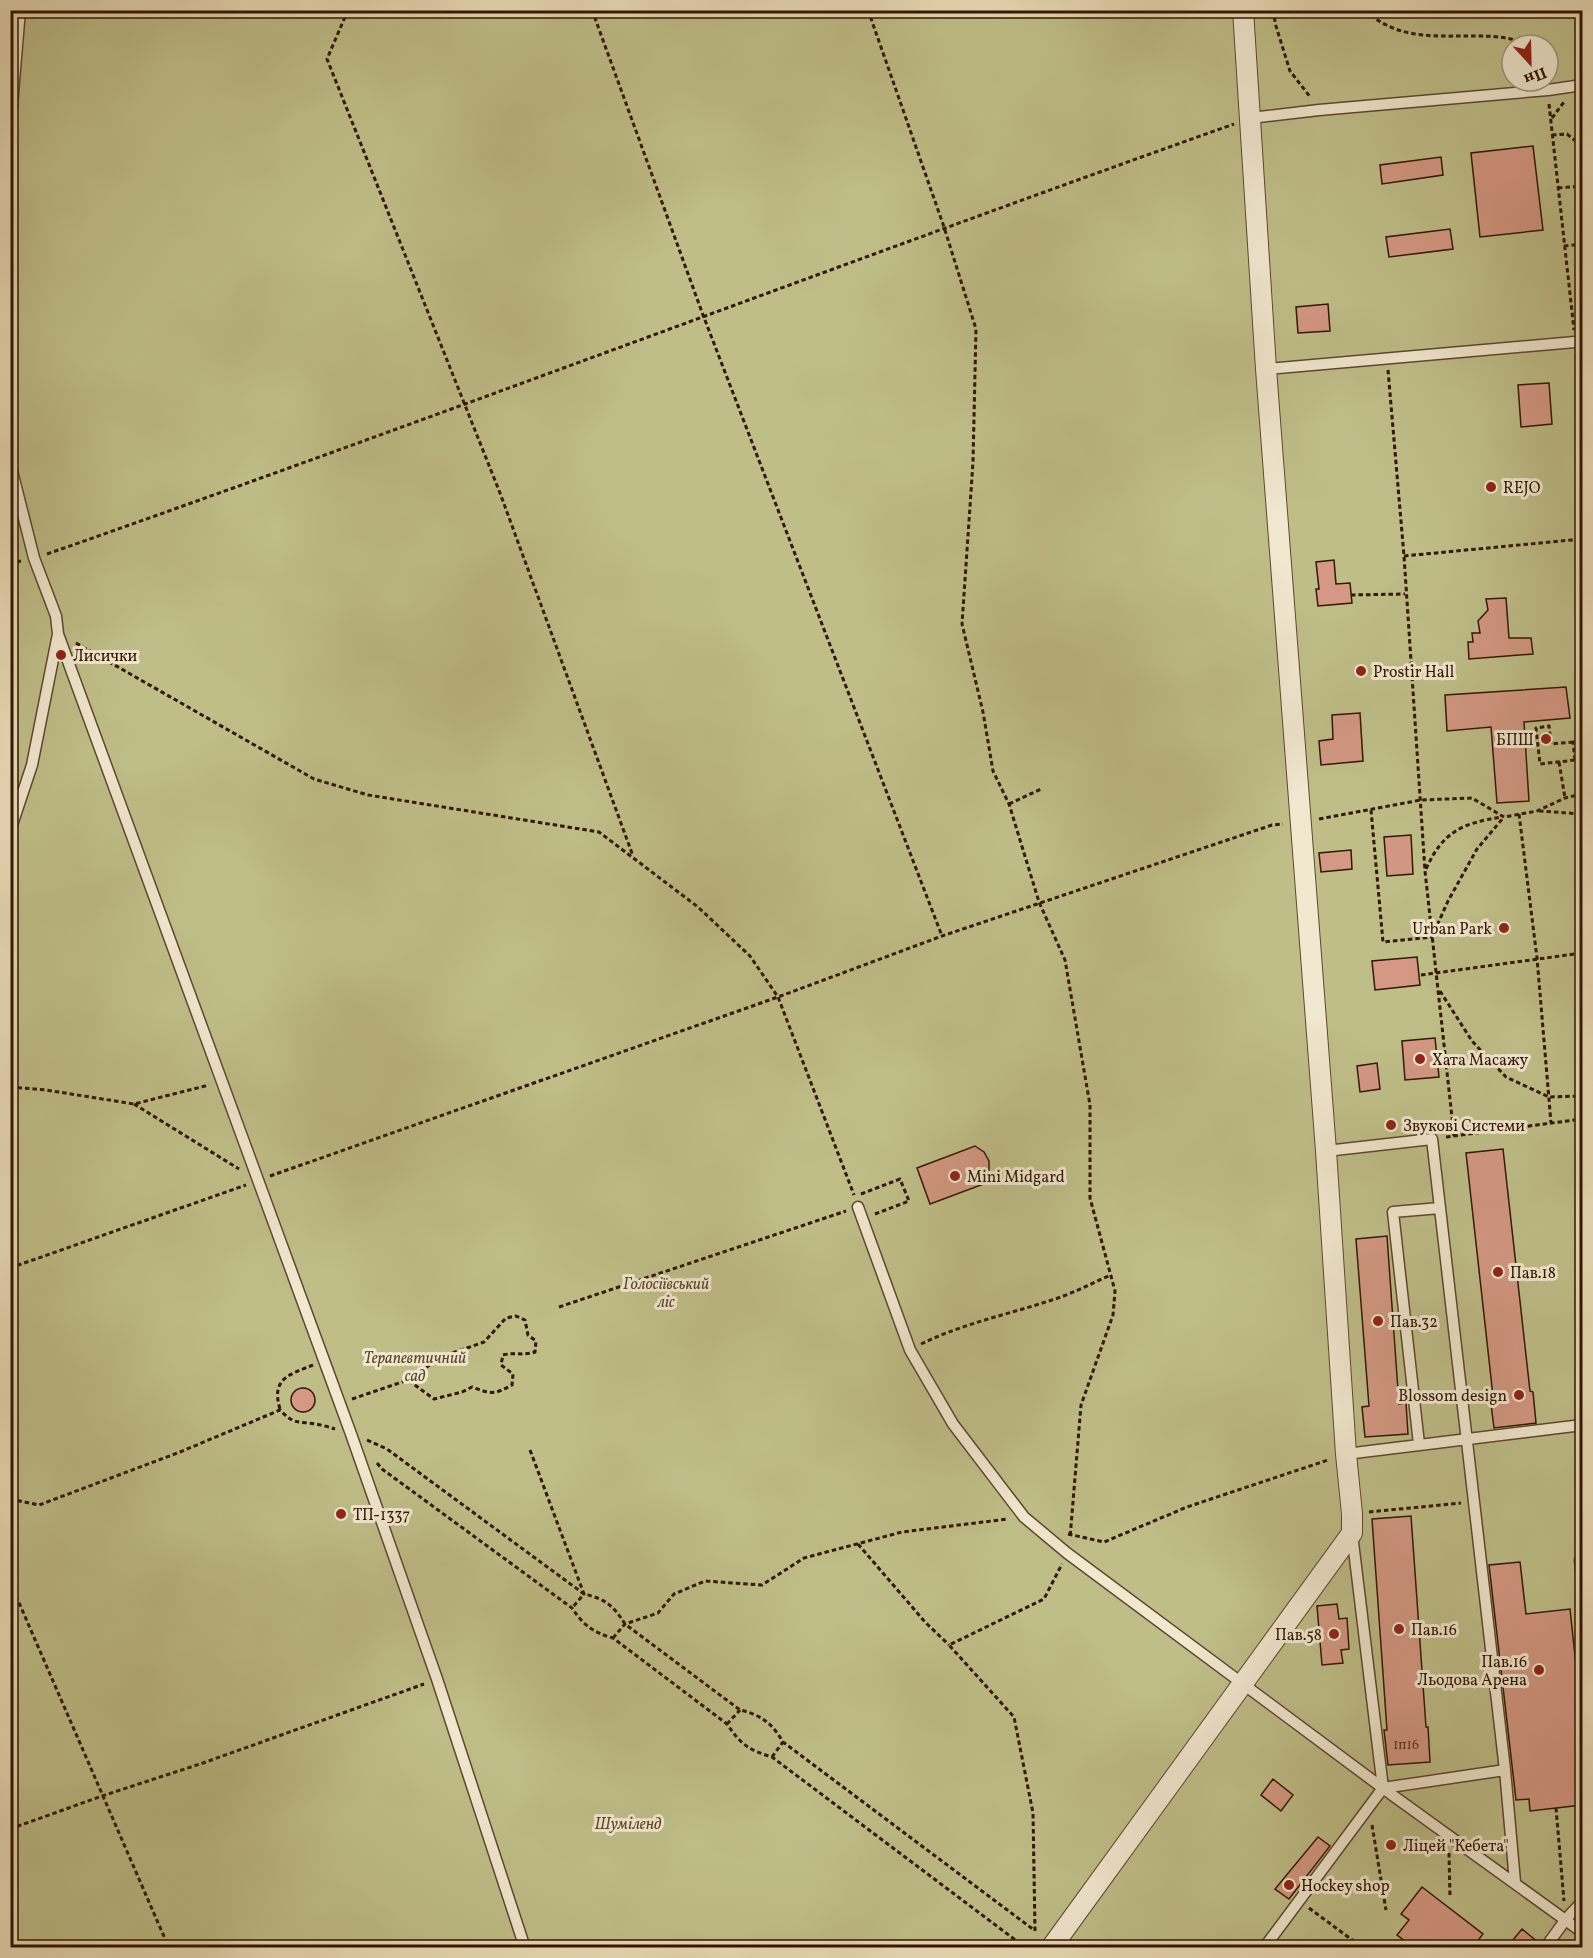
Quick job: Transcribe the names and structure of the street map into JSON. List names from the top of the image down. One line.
{"parks":["Голосіївський ліс","Терапевтичний сад","Шуміленд"],"places":["REJO","Лисички","Prostir Hall","БПШ","Urban Park","Хата Масажу","Звукові Системи","Mini Midgard","Пав.18","Пав.32","Blossom design","ТП-1337","Пав.16","Пав.58","Пав.16 Льодова Арена","Ліцей \"Кебета\"","Hockey shop"],"house_numbers":["1п16"],"north":"bottom"}
